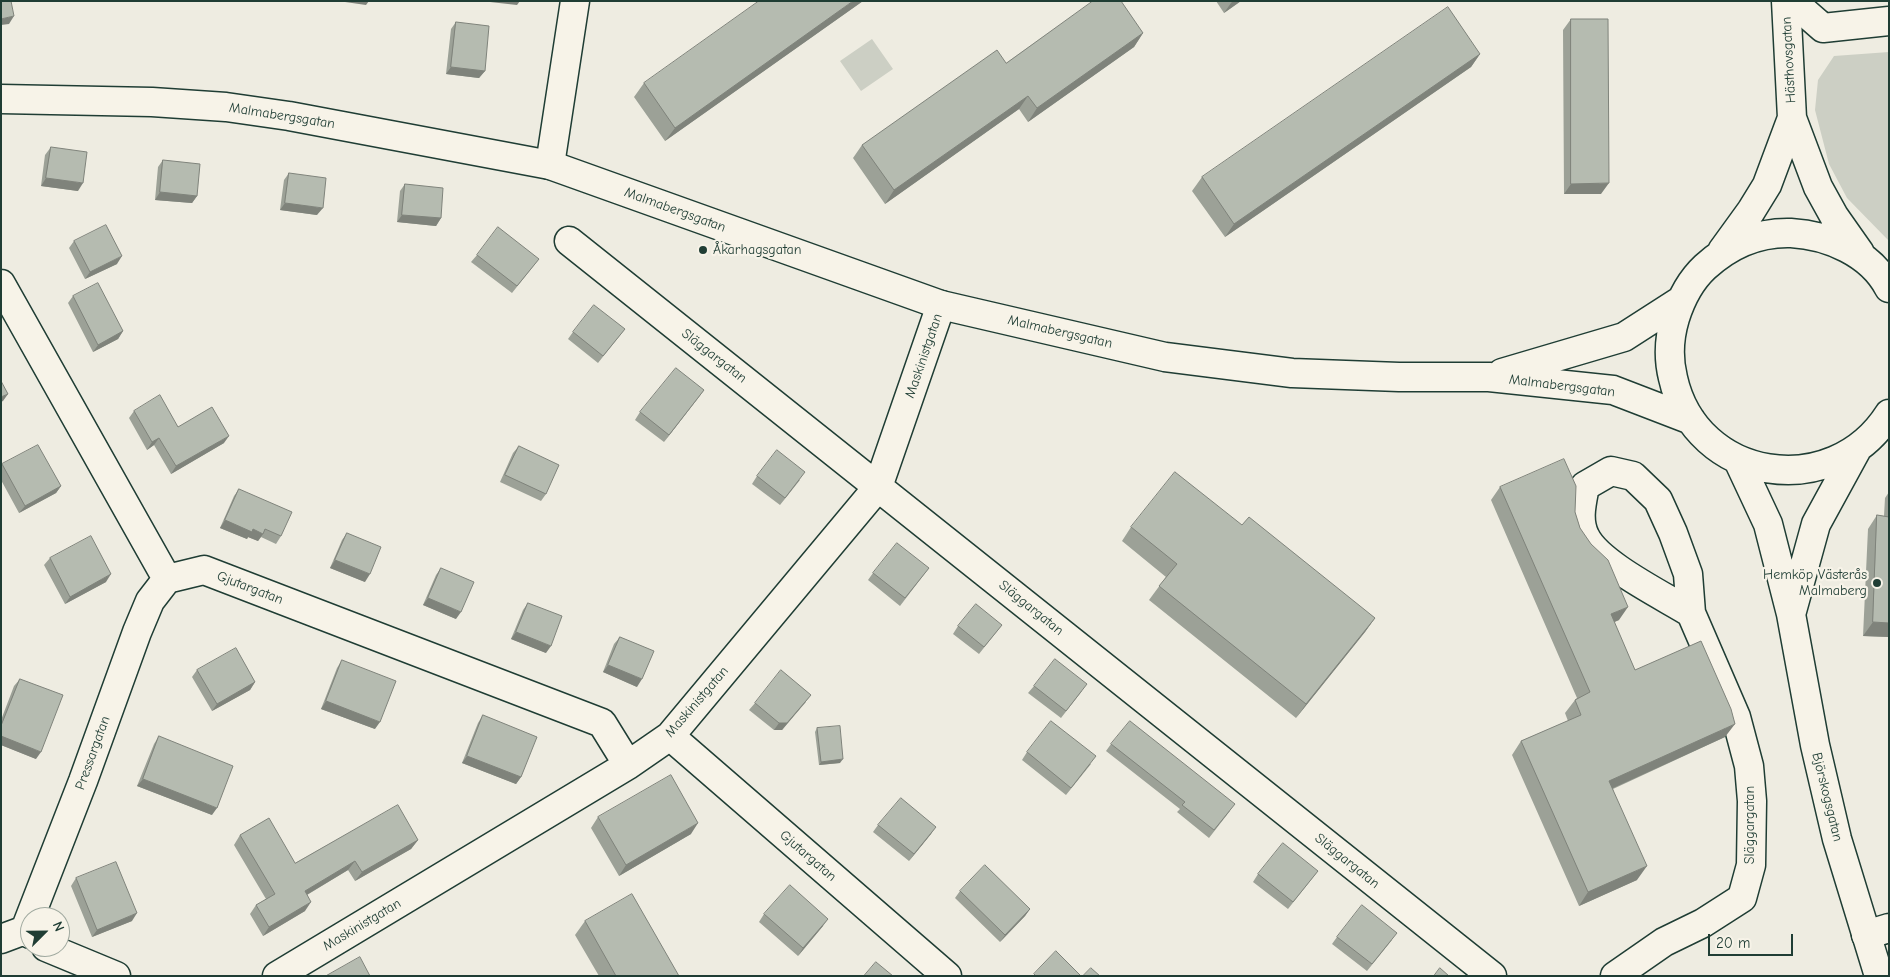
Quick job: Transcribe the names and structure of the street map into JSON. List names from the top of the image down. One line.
{"streets":{"street":["Hästhovsgatan","Malmabergsgatan","Släggargatan","Maskinistgatan","Gjutargatan","Pressargatan","Björskogsgatan"]},"crossings":[["Malmabergsgatan","Maskinistgatan"],["Släggargatan","Maskinistgatan"],["Maskinistgatan","Gjutargatan"],["Gjutargatan","Pressargatan"]],"places":["Åkarhagsgatan","Hemköp Västerås Malmaberg"],"scale_bar":"20 m","north":"top right"}
